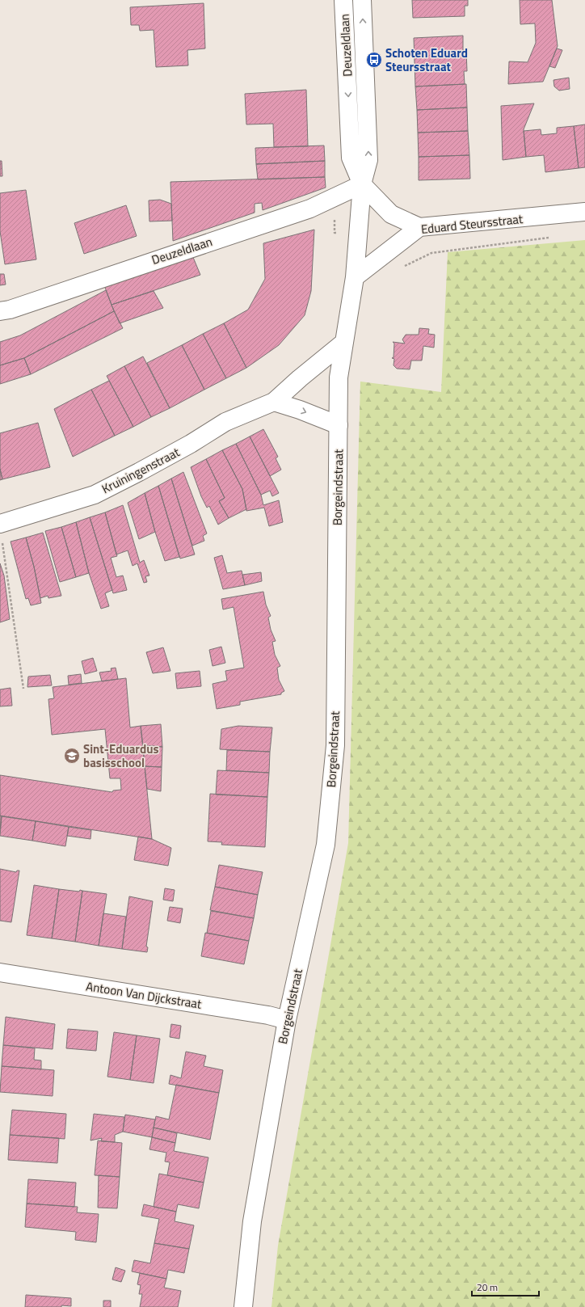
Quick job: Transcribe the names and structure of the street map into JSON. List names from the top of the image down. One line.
{"streets":{"street":["Deuzeldlaan","Eduard Steursstraat","Kruiningenstraat","Borgeindstraat","Antoon Van Dijckstraat"]},"crossings":[["Deuzeldlaan","Eduard Steursstraat"],["Deuzeldlaan","Borgeindstraat"],["Eduard Steursstraat","Borgeindstraat"],["Kruiningenstraat","Borgeindstraat"],["Borgeindstraat","Antoon Van Dijckstraat"]],"places":{"bus stop":["Schoten Eduard Steursstraat"],"school or university":["Sint-Eduardus basisschool"]},"scale_bar":"20 m"}
